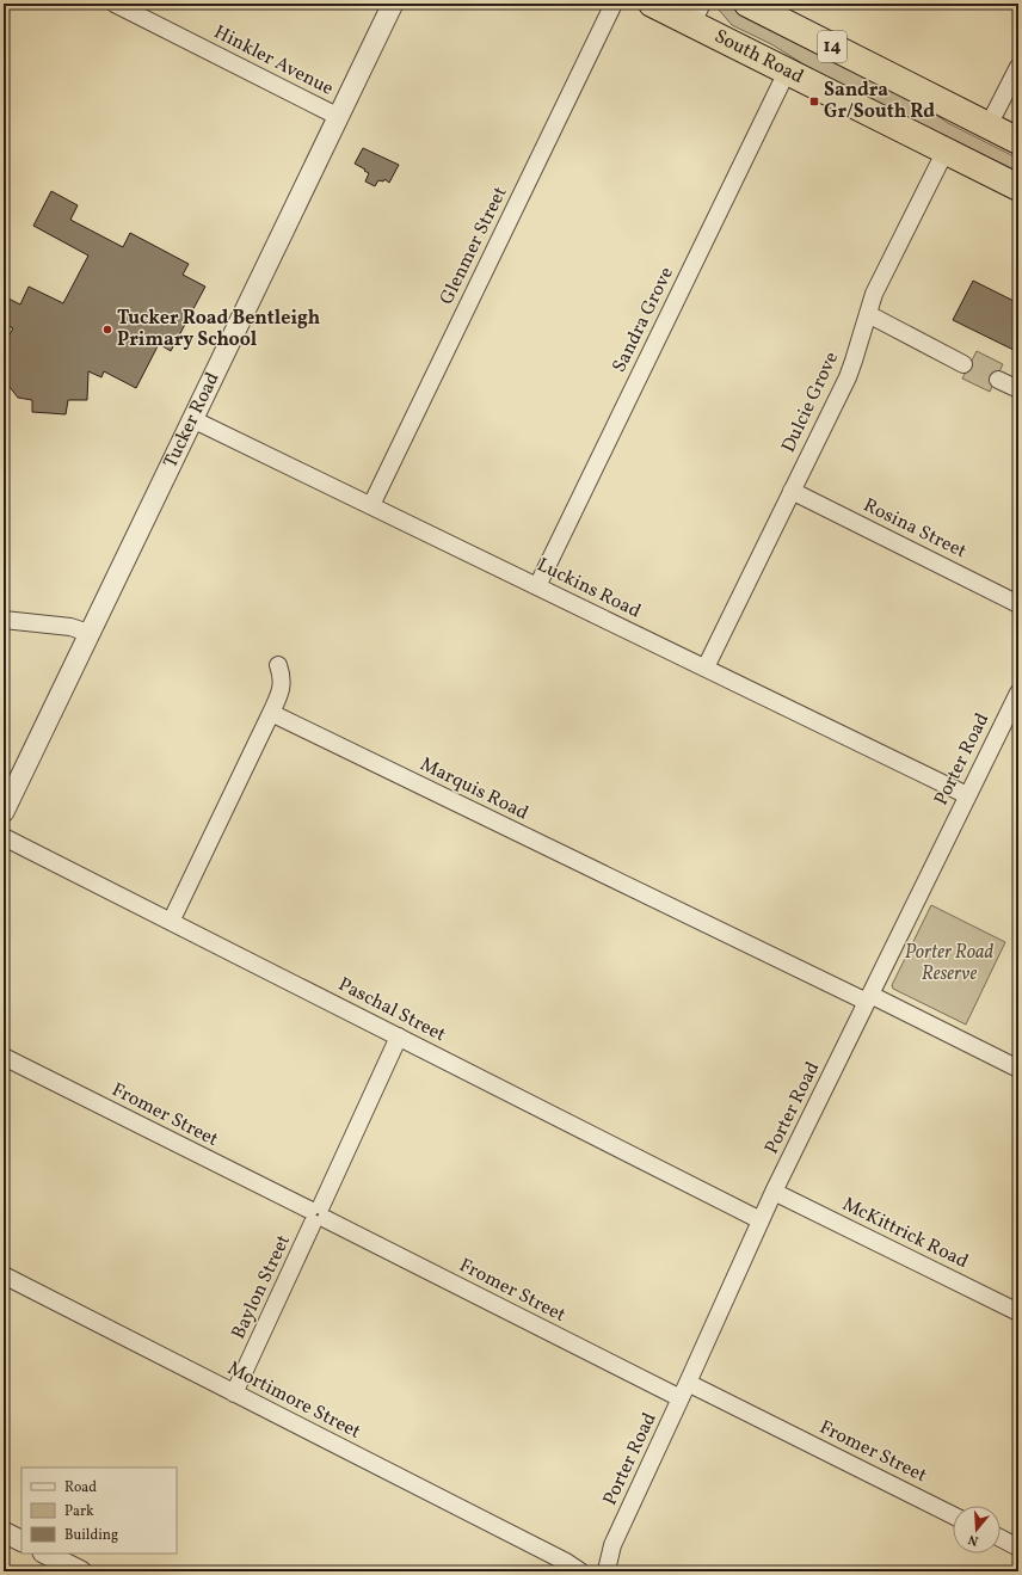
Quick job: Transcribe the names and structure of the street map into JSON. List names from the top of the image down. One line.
{"streets":{"highway":["14","South Road"],"street":["Hinkler Avenue","Glenmer Street","Sandra Grove","Dulcie Grove","Tucker Road","Rosina Street","Luckins Road","Porter Road","Marquis Road","Paschal Street","Fromer Street","McKittrick Road","Baylon Street","Mortimore Street"]},"crossings":[["South Road","Sandra Grove"],["South Road","Dulcie Grove"],["Hinkler Avenue","Tucker Road"],["Glenmer Street","Luckins Road"],["Sandra Grove","Luckins Road"],["Dulcie Grove","Rosina Street"],["Dulcie Grove","Luckins Road"],["Tucker Road","Luckins Road"],["Luckins Road","Porter Road"],["Porter Road","Marquis Road"],["Porter Road","Paschal Street"],["Porter Road","Fromer Street"],["Porter Road","McKittrick Road"],["Porter Road","Mortimore Street"],["Paschal Street","Baylon Street"],["Fromer Street","Baylon Street"],["Baylon Street","Mortimore Street"]],"parks":["Porter Road Reserve"],"places":{"transit":["Sandra Gr/South Rd"],"other":["Tucker Road Bentleigh Primary School"]},"legend":["Road","Park","Building"],"north":"bottom"}
